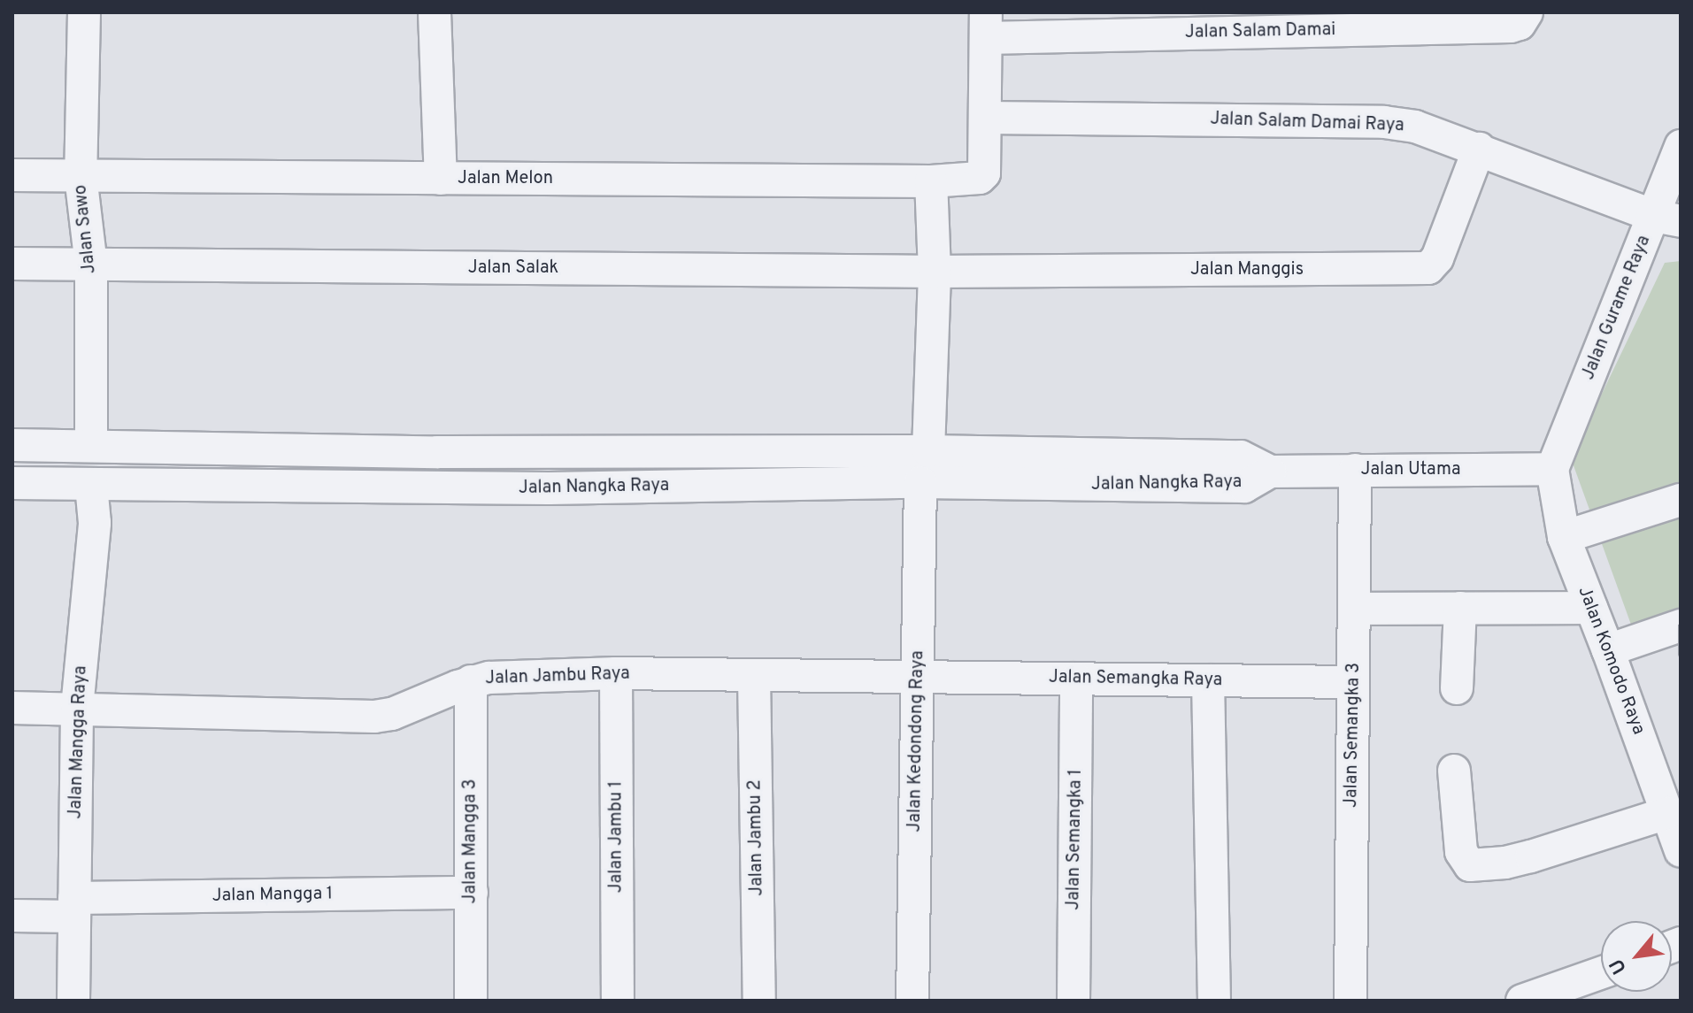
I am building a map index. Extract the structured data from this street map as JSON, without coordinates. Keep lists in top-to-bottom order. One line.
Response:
{"streets":{"street":["Jalan Salam Damai","Jalan Salam Damai Raya","Jalan Melon","Jalan Sawo","Jalan Salak","Jalan Manggis","Jalan Gurame Raya","Jalan Utama","Jalan Nangka Raya","Jalan Komodo Raya","Jalan Jambu Raya","Jalan Semangka Raya","Jalan Semangka 3","Jalan Kedondong Raya","Jalan Mangga Raya","Jalan Jambu 1","Jalan Jambu 2","Jalan Semangka 1","Jalan Mangga 3","Jalan Mangga 1"]},"crossings":[["Jalan Salam Damai Raya","Jalan Manggis"],["Jalan Salam Damai Raya","Jalan Gurame Raya"],["Jalan Melon","Jalan Sawo"],["Jalan Sawo","Jalan Salak"],["Jalan Sawo","Jalan Nangka Raya"],["Jalan Salak","Jalan Manggis"],["Jalan Gurame Raya","Jalan Utama"],["Jalan Gurame Raya","Jalan Komodo Raya"],["Jalan Utama","Jalan Nangka Raya"],["Jalan Utama","Jalan Komodo Raya"],["Jalan Utama","Jalan Semangka 3"],["Jalan Nangka Raya","Jalan Kedondong Raya"],["Jalan Nangka Raya","Jalan Mangga Raya"],["Jalan Jambu Raya","Jalan Semangka Raya"],["Jalan Jambu Raya","Jalan Kedondong Raya"],["Jalan Jambu Raya","Jalan Mangga Raya"],["Jalan Jambu Raya","Jalan Jambu 1"],["Jalan Jambu Raya","Jalan Jambu 2"],["Jalan Jambu Raya","Jalan Mangga 3"],["Jalan Semangka Raya","Jalan Semangka 3"],["Jalan Semangka Raya","Jalan Kedondong Raya"],["Jalan Semangka Raya","Jalan Semangka 1"],["Jalan Mangga Raya","Jalan Mangga 1"],["Jalan Mangga 3","Jalan Mangga 1"]],"north":"bottom left"}
